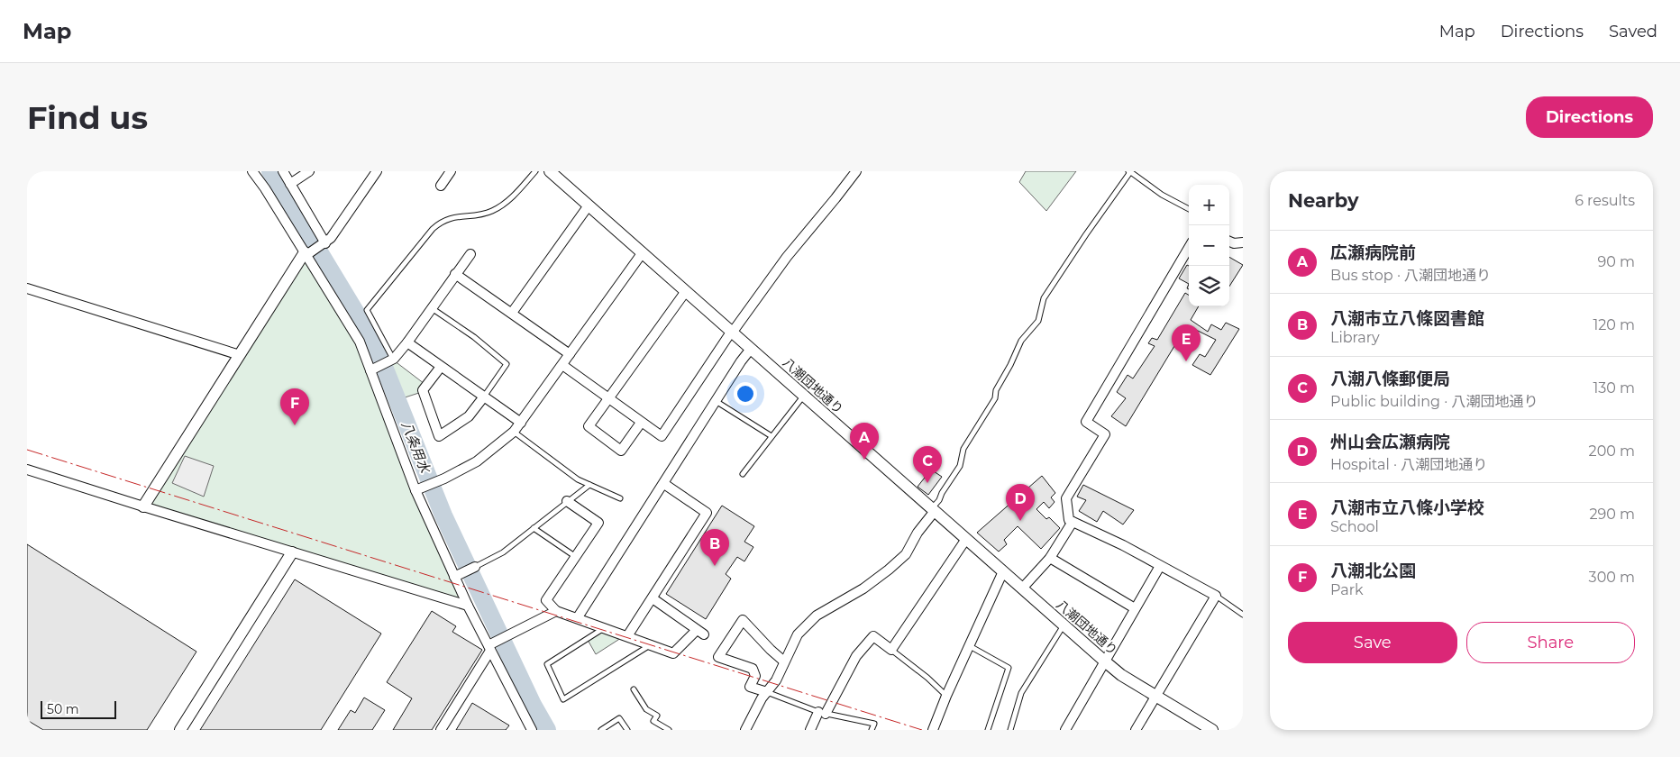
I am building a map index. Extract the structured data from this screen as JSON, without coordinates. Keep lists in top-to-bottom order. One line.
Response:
{"streets":{"street":["八潮団地通り"]},"water":["八条用水"],"scale_bar":"50 m","page":{"header":"Map","nav":["Map","Directions","Saved"],"buttons":["Directions",["Save","Share"]],"title":"Find us","heading":["Nearby","6 results"],"map_buttons":["+","−"],"list":[{"mark":"A","name":"広瀬病院前","note":"Bus stop · 八潮団地通り","value":"90 m"},{"mark":"B","name":"八潮市立八條図書館","note":"Library","value":"120 m"},{"mark":"C","name":"八潮八條郵便局","note":"Public building · 八潮団地通り","value":"130 m"},{"mark":"D","name":"州山会広瀬病院","note":"Hospital · 八潮団地通り","value":"200 m"},{"mark":"E","name":"八潮市立八條小学校","note":"School","value":"290 m"},{"mark":"F","name":"八潮北公園","note":"Park","value":"300 m"}],"pins":["E","F","A","C","D","B"],"scale":"50 m"}}
